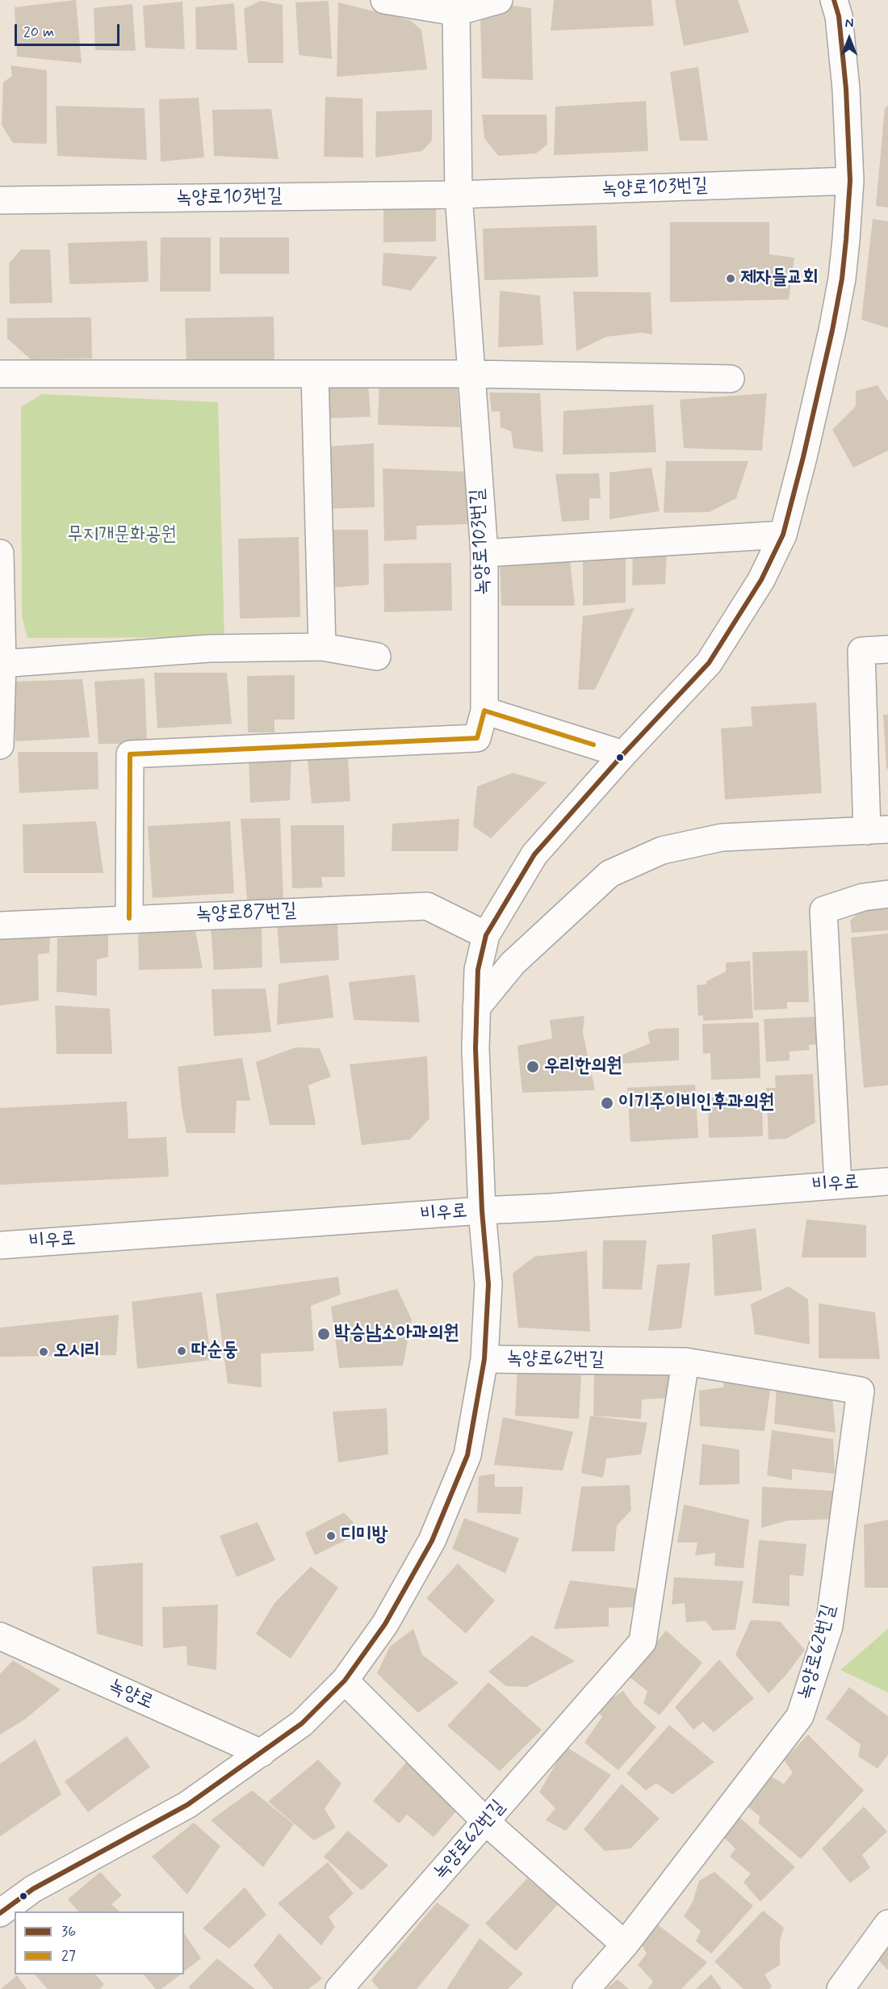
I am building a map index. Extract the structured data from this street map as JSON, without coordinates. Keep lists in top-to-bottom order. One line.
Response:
{"streets":{"street":["녹양로103번길","녹양로87번길","비우로","녹양로62번길","녹양로"]},"parks":["무지개문화공원"],"places":["제자들교회","우리한의원","이기주이비인후과의원","박승남소아과의원","따순둥","오시리","디미방"],"lines":["transit line 36","transit line 27"],"legend":["36","27"],"scale_bar":"20 m","north":"top"}
